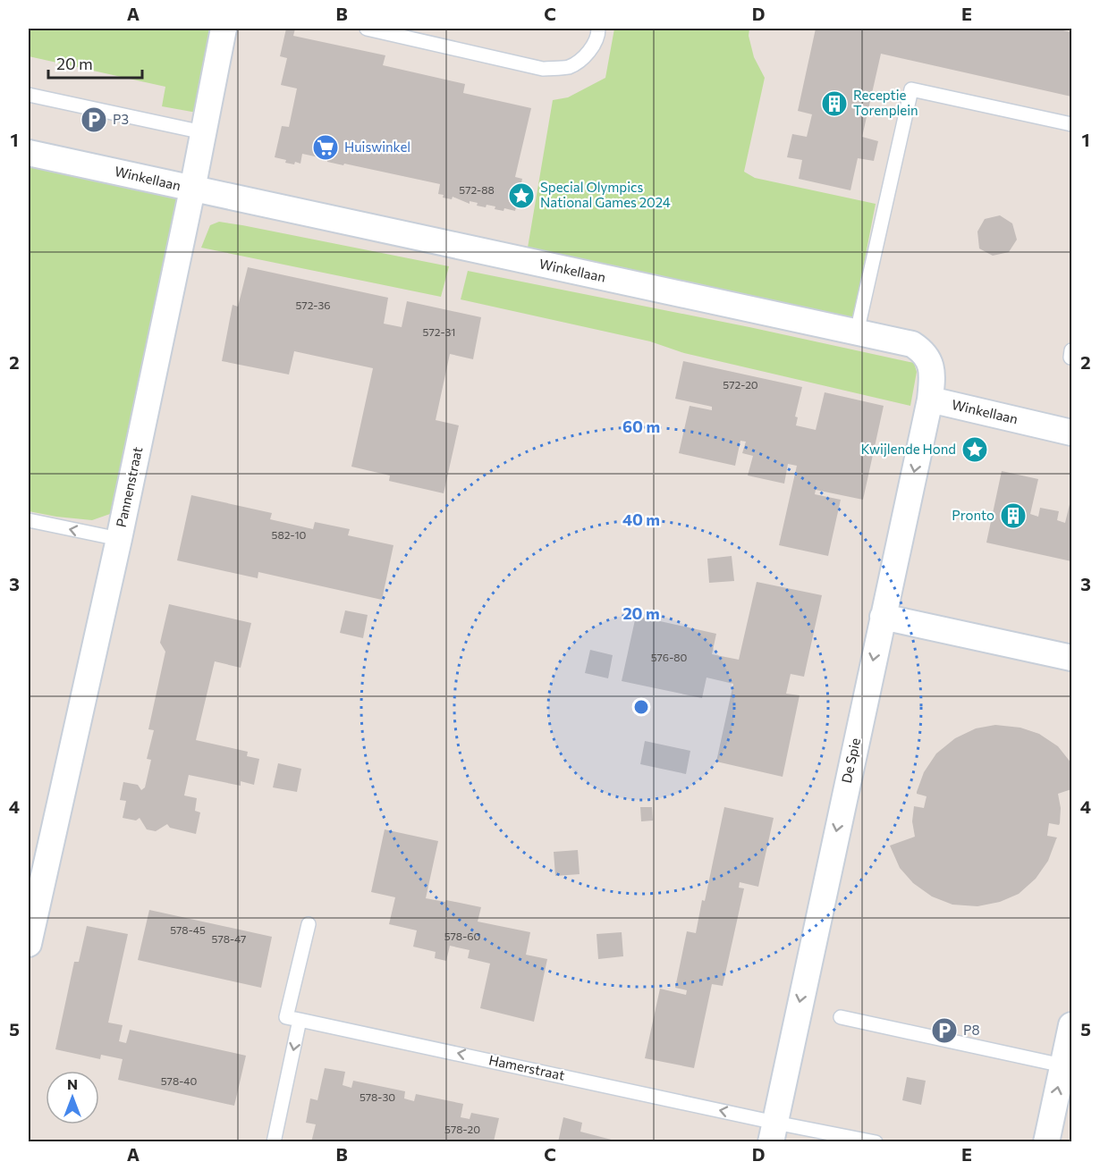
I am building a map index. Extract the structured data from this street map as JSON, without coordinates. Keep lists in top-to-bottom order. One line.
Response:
{"streets":{"street":["Winkellaan","Pannenstraat","De Spie"],"lane":["Hamerstraat"]},"crossings":[["Winkellaan","Pannenstraat"],["Winkellaan","De Spie"],["De Spie","Hamerstraat"]],"one_way":["De Spie","Hamerstraat"],"places":{"building":["Receptie Torenplein","Pronto"],"parking":["P3","P8"],"supermarket":["Huiswinkel"],"place":["Special Olympics National Games 2024","Kwijlende Hond"]},"house_numbers":["572-88","572-36","572-31","572-20","582-10","576-80","578-45","578-60","578-47","578-40","578-30","578-20"],"scale_bar":"20 m","north":"top","grid":{"columns":["A","B","C","D","E"],"rows":["1","2","3","4","5"]},"rings":["60 m","40 m","20 m"]}
